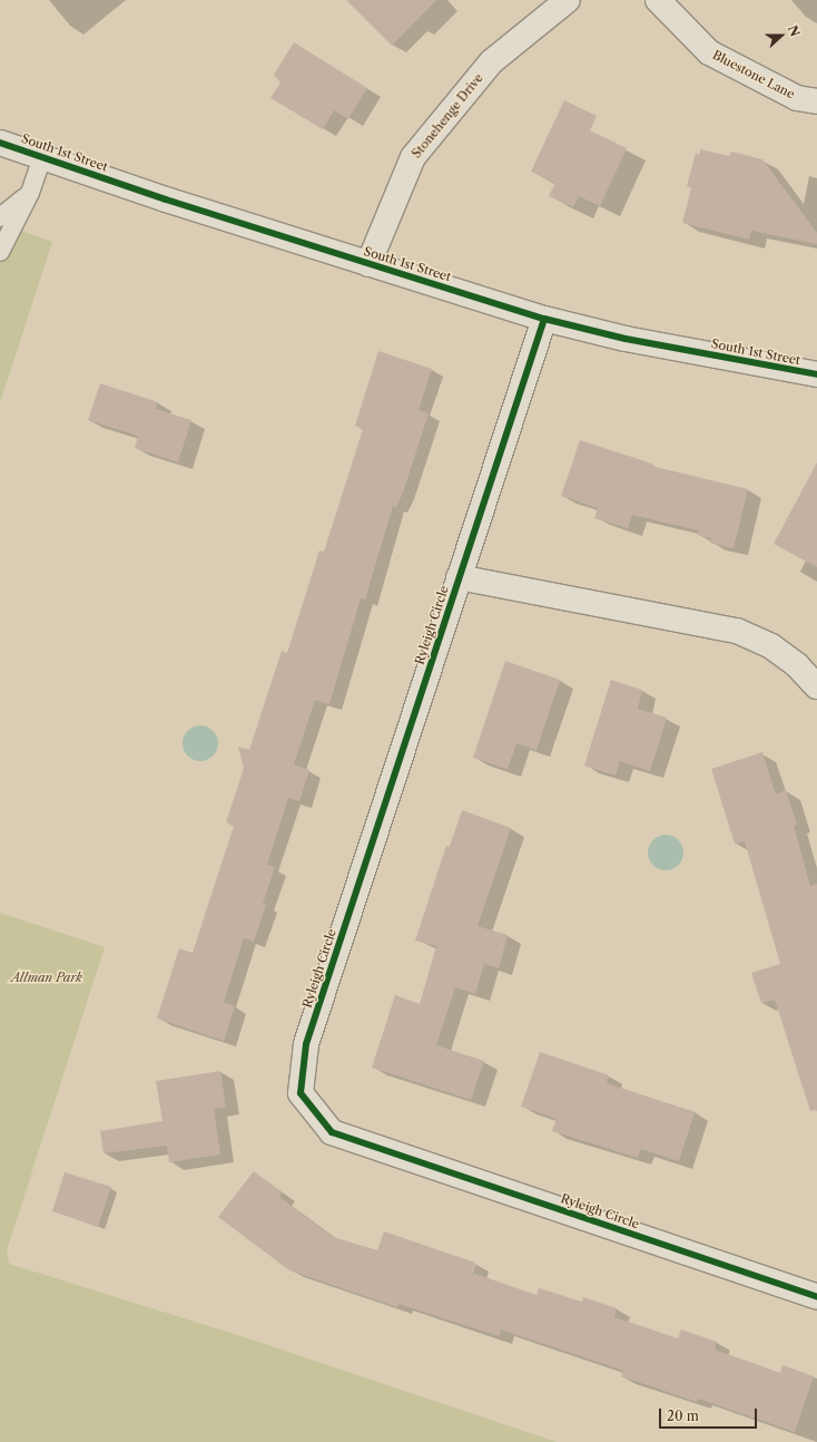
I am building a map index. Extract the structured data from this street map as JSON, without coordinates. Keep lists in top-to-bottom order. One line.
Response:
{"streets":{"street":["Bluestone Lane","Stonehenge Drive","South 1st Street","Ryleigh Circle"]},"crossings":[["Stonehenge Drive","South 1st Street"],["South 1st Street","Ryleigh Circle"]],"parks":["Allman Park"],"scale_bar":"20 m","north":"right"}
